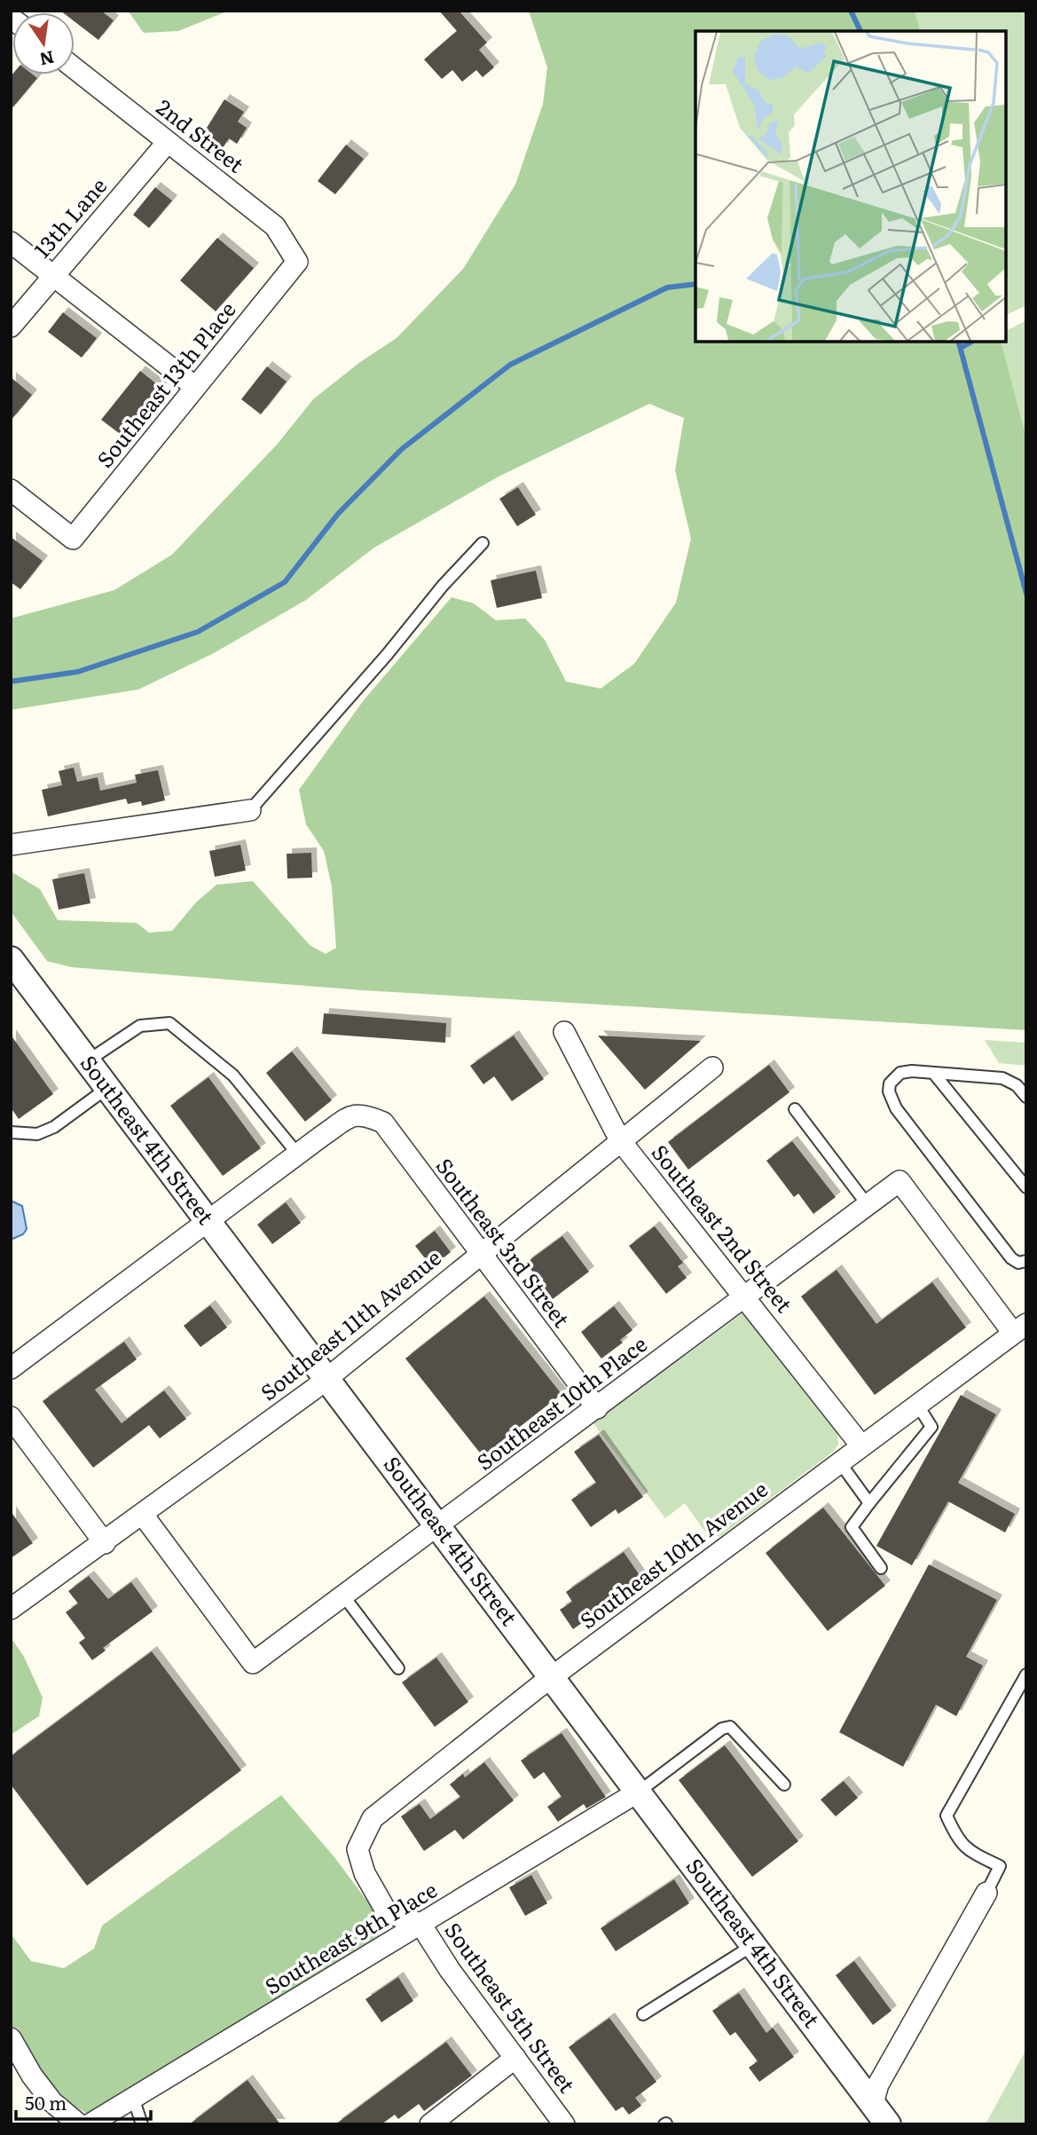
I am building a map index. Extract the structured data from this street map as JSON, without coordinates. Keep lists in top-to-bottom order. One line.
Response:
{"streets":{"street":["2nd Street","13th Lane","Southeast 13th Place","Southeast 4th Street","Southeast 2nd Street","Southeast 3rd Street","Southeast 11th Avenue","Southeast 10th Place","Southeast 10th Avenue","Southeast 9th Place","Southeast 5th Street"]},"crossings":[["2nd Street","13th Lane"],["2nd Street","Southeast 13th Place"],["Southeast 4th Street","Southeast 11th Avenue"],["Southeast 4th Street","Southeast 10th Place"],["Southeast 4th Street","Southeast 10th Avenue"],["Southeast 4th Street","Southeast 9th Place"],["Southeast 2nd Street","Southeast 11th Avenue"],["Southeast 2nd Street","Southeast 10th Place"],["Southeast 2nd Street","Southeast 10th Avenue"],["Southeast 3rd Street","Southeast 11th Avenue"],["Southeast 3rd Street","Southeast 10th Place"],["Southeast 11th Avenue","Southeast 10th Place"],["Southeast 10th Place","Southeast 10th Avenue"],["Southeast 10th Avenue","Southeast 5th Street"],["Southeast 9th Place","Southeast 5th Street"]],"scale_bar":"50 m","north":"bottom"}
